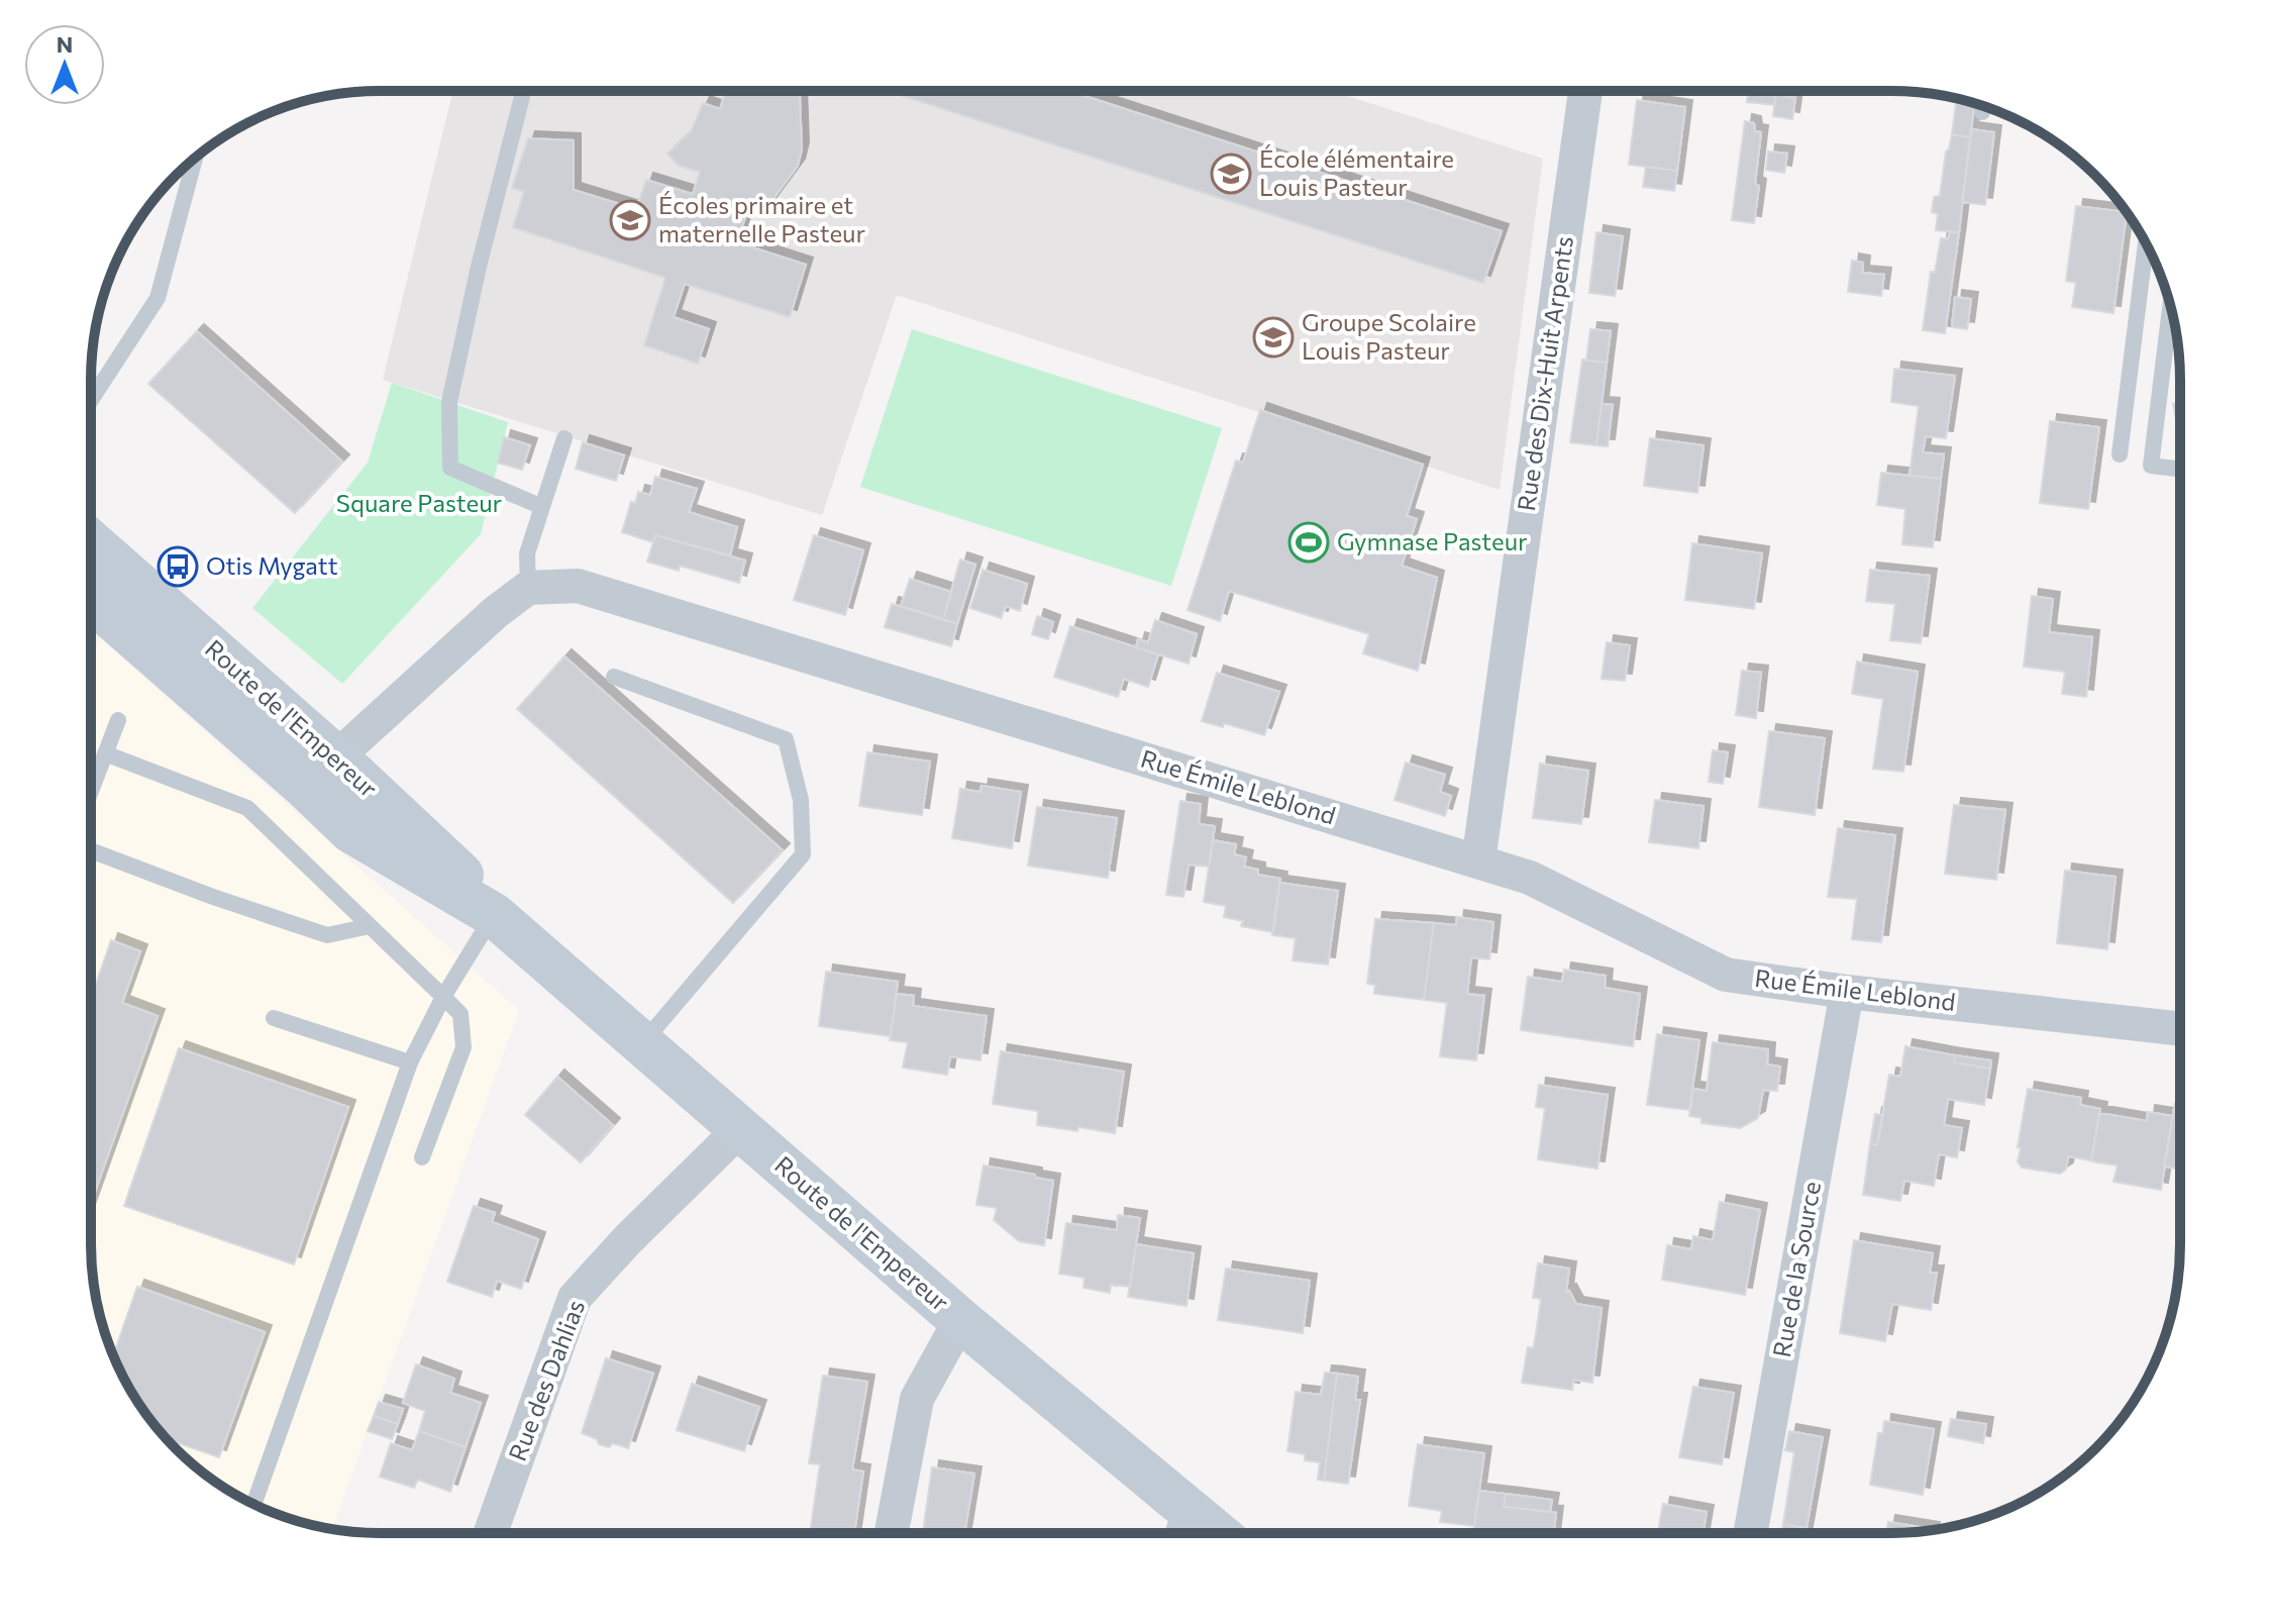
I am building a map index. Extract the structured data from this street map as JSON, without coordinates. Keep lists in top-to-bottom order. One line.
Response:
{"streets":{"main road":["Route de l'Empereur"],"street":["Rue des Dix-Huit Arpents","Rue Émile Leblond","Rue de la Source","Rue des Dahlias"]},"crossings":[["Rue des Dix-Huit Arpents","Rue Émile Leblond"],["Route de l'Empereur","Rue des Dahlias"],["Rue Émile Leblond","Rue de la Source"]],"parks":["Square Pasteur"],"places":{"school or university":["École élémentaire Louis Pasteur","Écoles primaire et maternelle Pasteur","Groupe Scolaire Louis Pasteur"],"sports":["Gymnase Pasteur"],"bus stop":["Otis Mygatt"]},"north":"top"}
